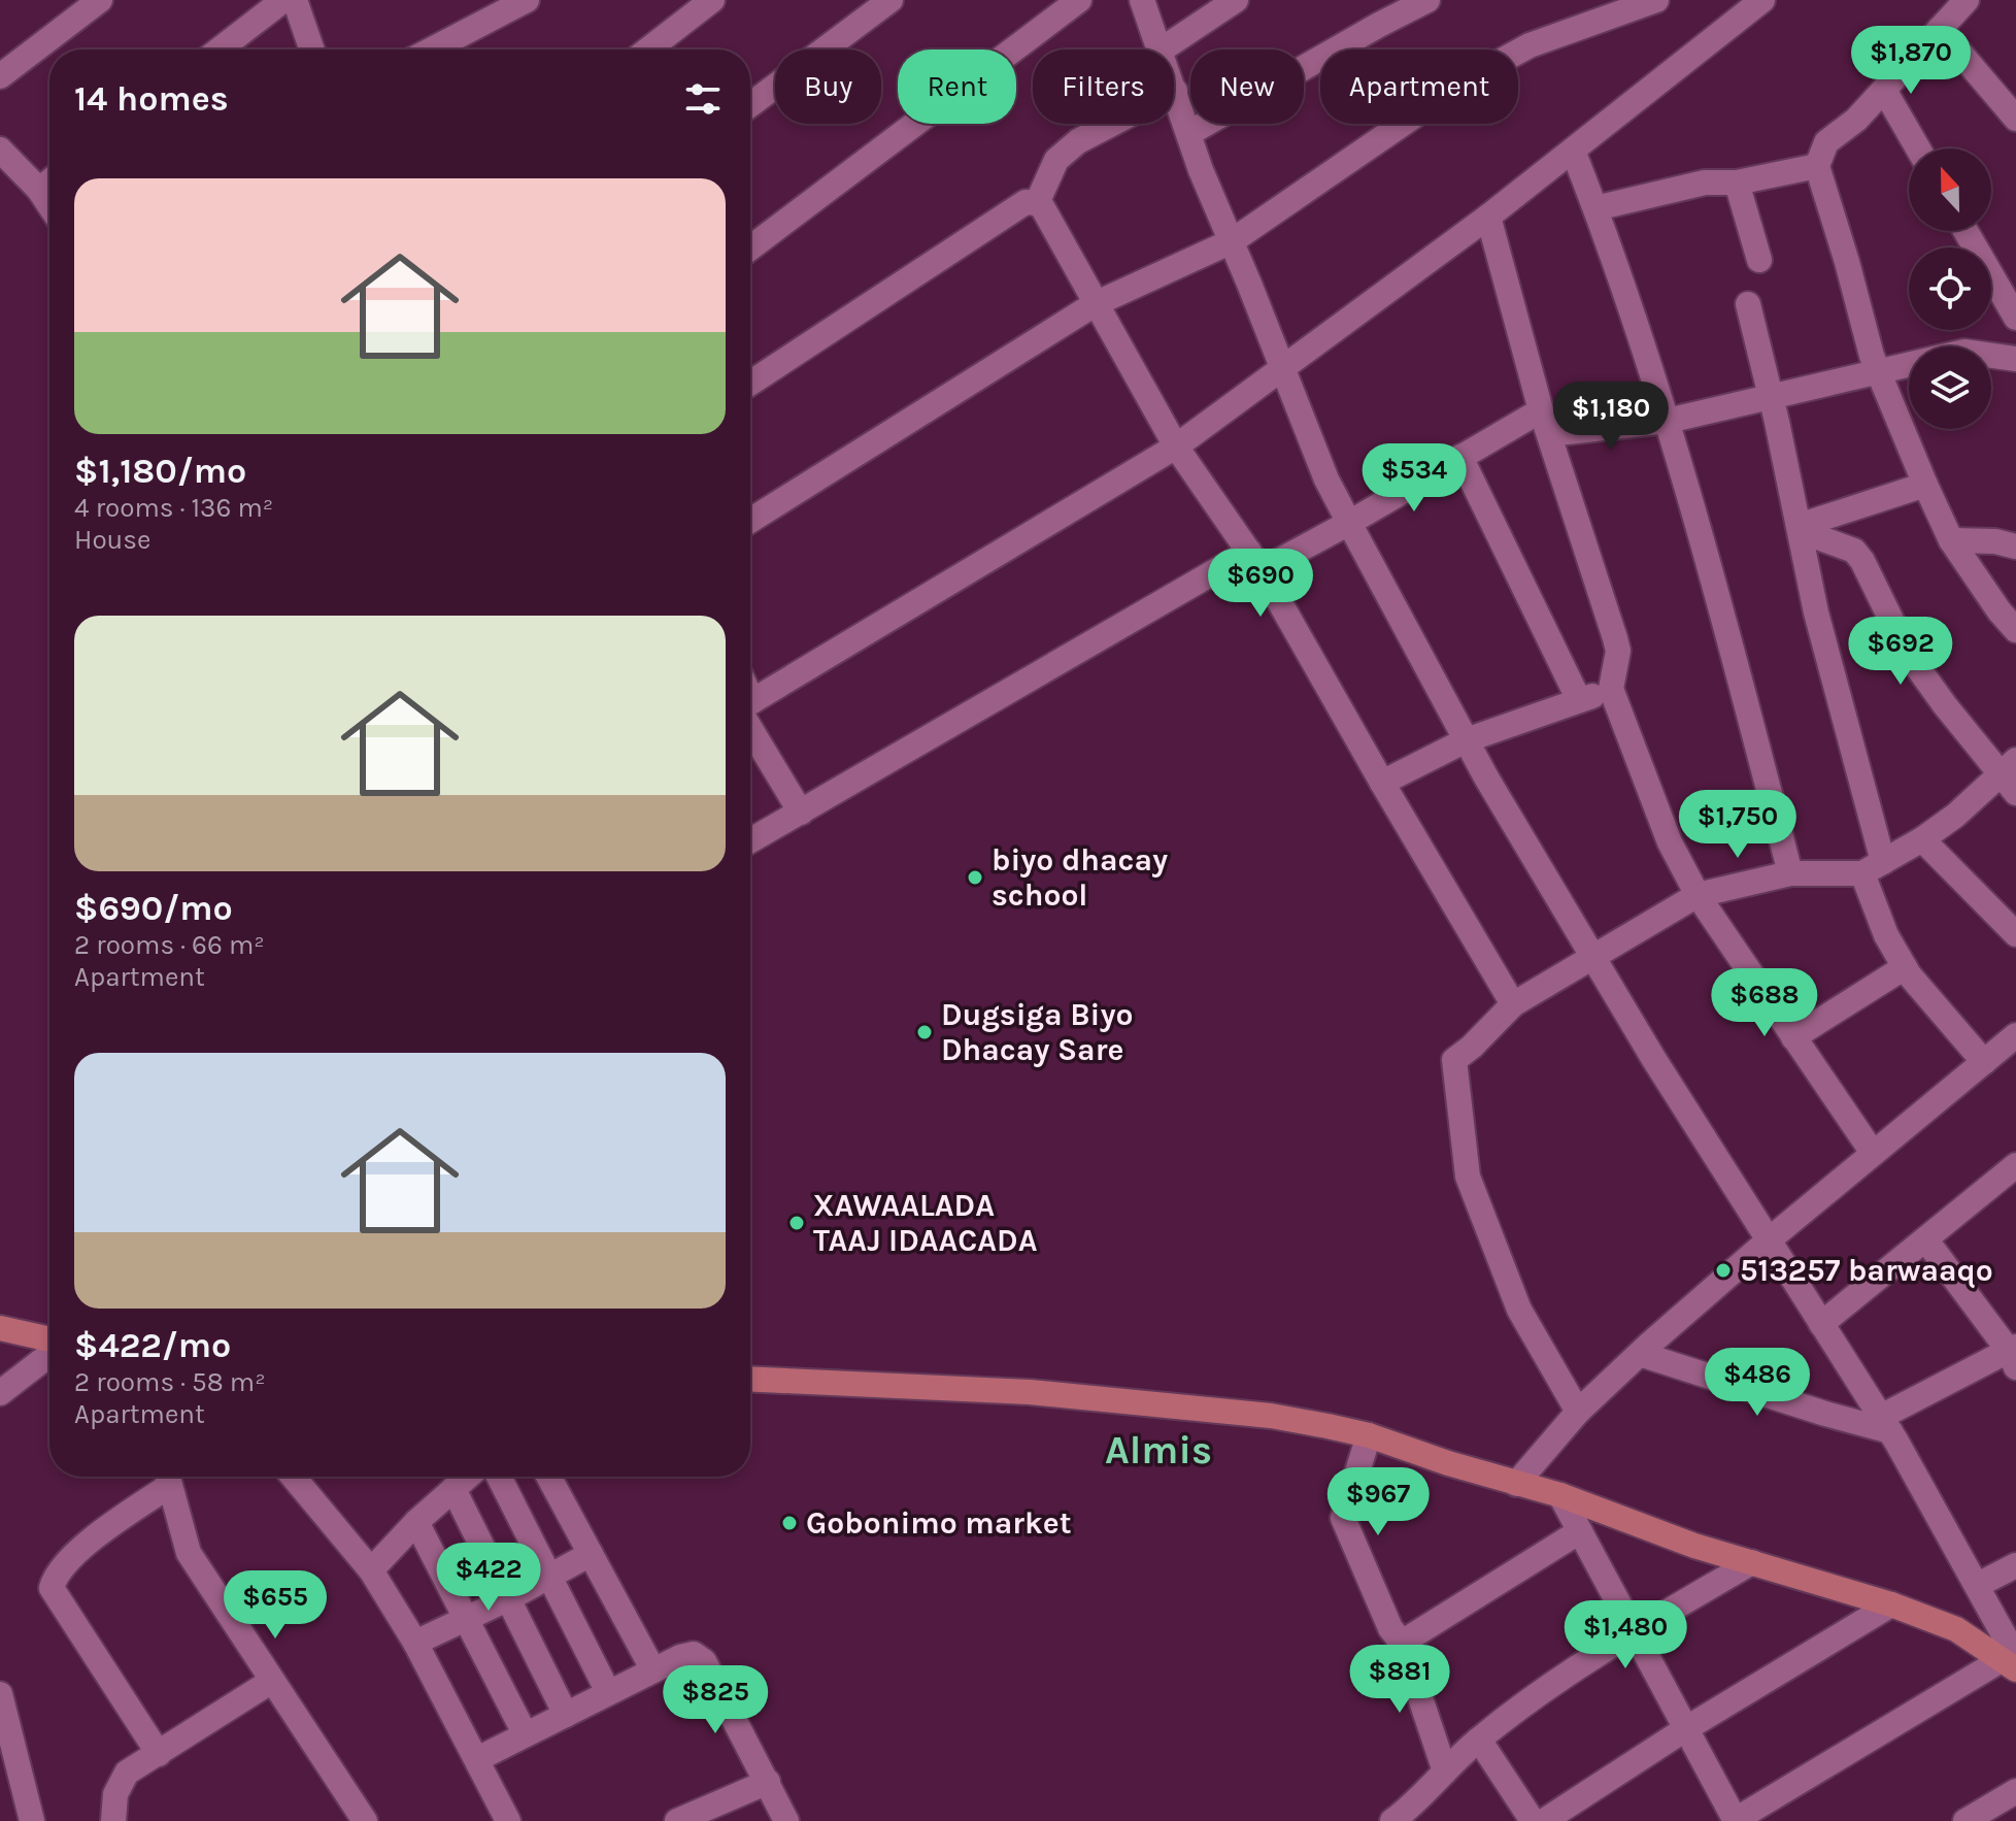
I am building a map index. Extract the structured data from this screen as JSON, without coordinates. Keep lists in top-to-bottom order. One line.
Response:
{"districts":["Almis"],"places":["biyo dhacay school","Dugsiga Biyo Dhacay Sare","XAWAALADA TAAJ IDAACADA","513257 barwaaqo","Gobonimo market"],"north":"top","page":{"price":["$1,870","$1,180","$534","$690","$692","$1,750","$688","$486","$967","$422","$655","$1,480","$881","$825"],"chip":["Buy","Rent","Filters","New","Apartment"],"heading":"14 homes","list":[{"name":"$1,180/mo","note":"4 rooms · 136 m² · House"},{"name":"$690/mo","note":"2 rooms · 66 m² · Apartment"},{"name":"$422/mo","note":"2 rooms · 58 m² · Apartment"}]}}
